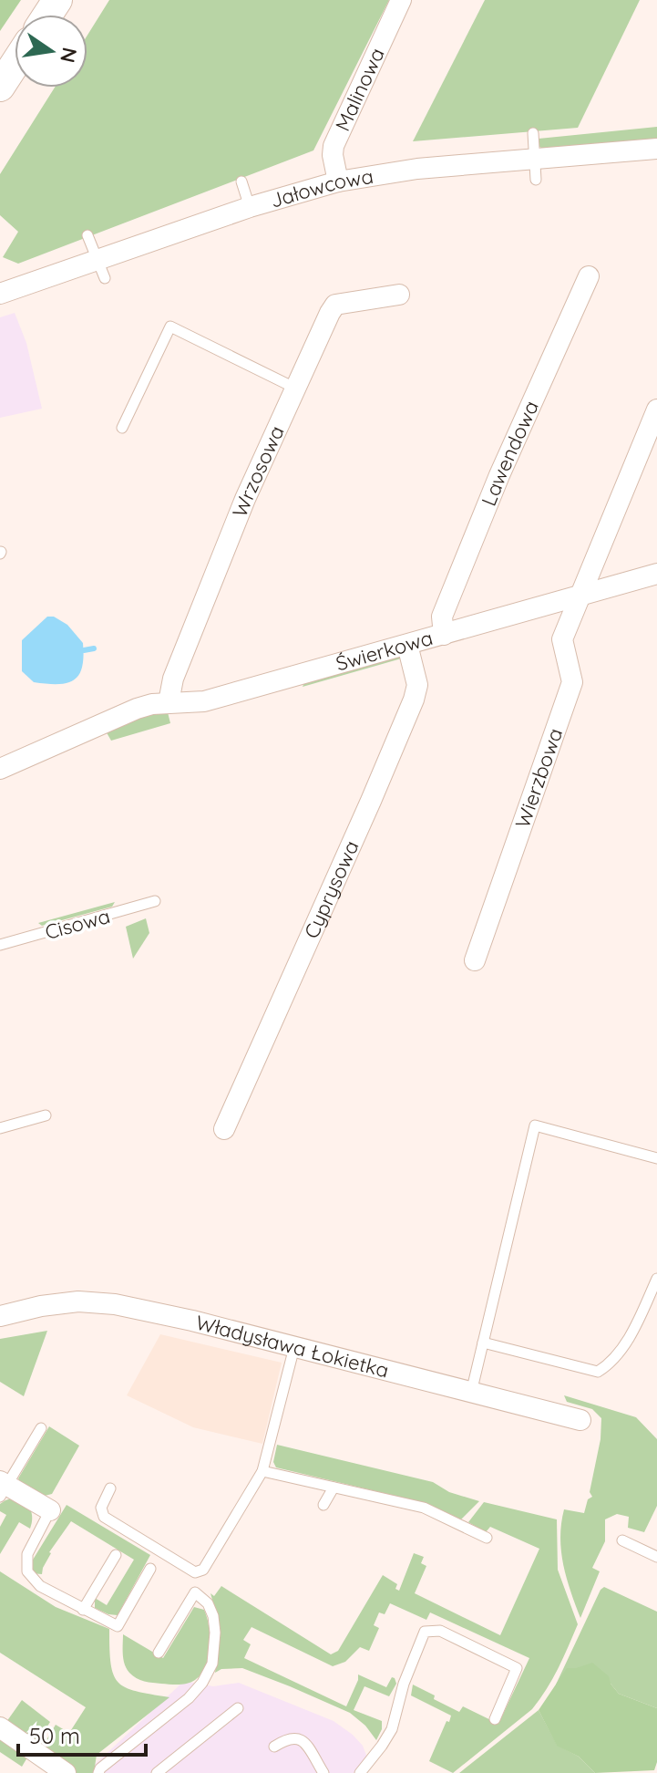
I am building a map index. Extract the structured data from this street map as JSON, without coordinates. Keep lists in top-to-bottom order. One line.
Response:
{"streets":{"street":["Malinowa","Jałowcowa","Lawendowa","Wrzosowa","Świerkowa","Wierzbowa","Cyprysowa","Władysława Łokietka"],"lane":["Cisowa"]},"crossings":[["Malinowa","Jałowcowa"],["Lawendowa","Świerkowa"],["Wrzosowa","Świerkowa"],["Świerkowa","Wierzbowa"],["Świerkowa","Cyprysowa"]],"scale_bar":"50 m","north":"right"}
